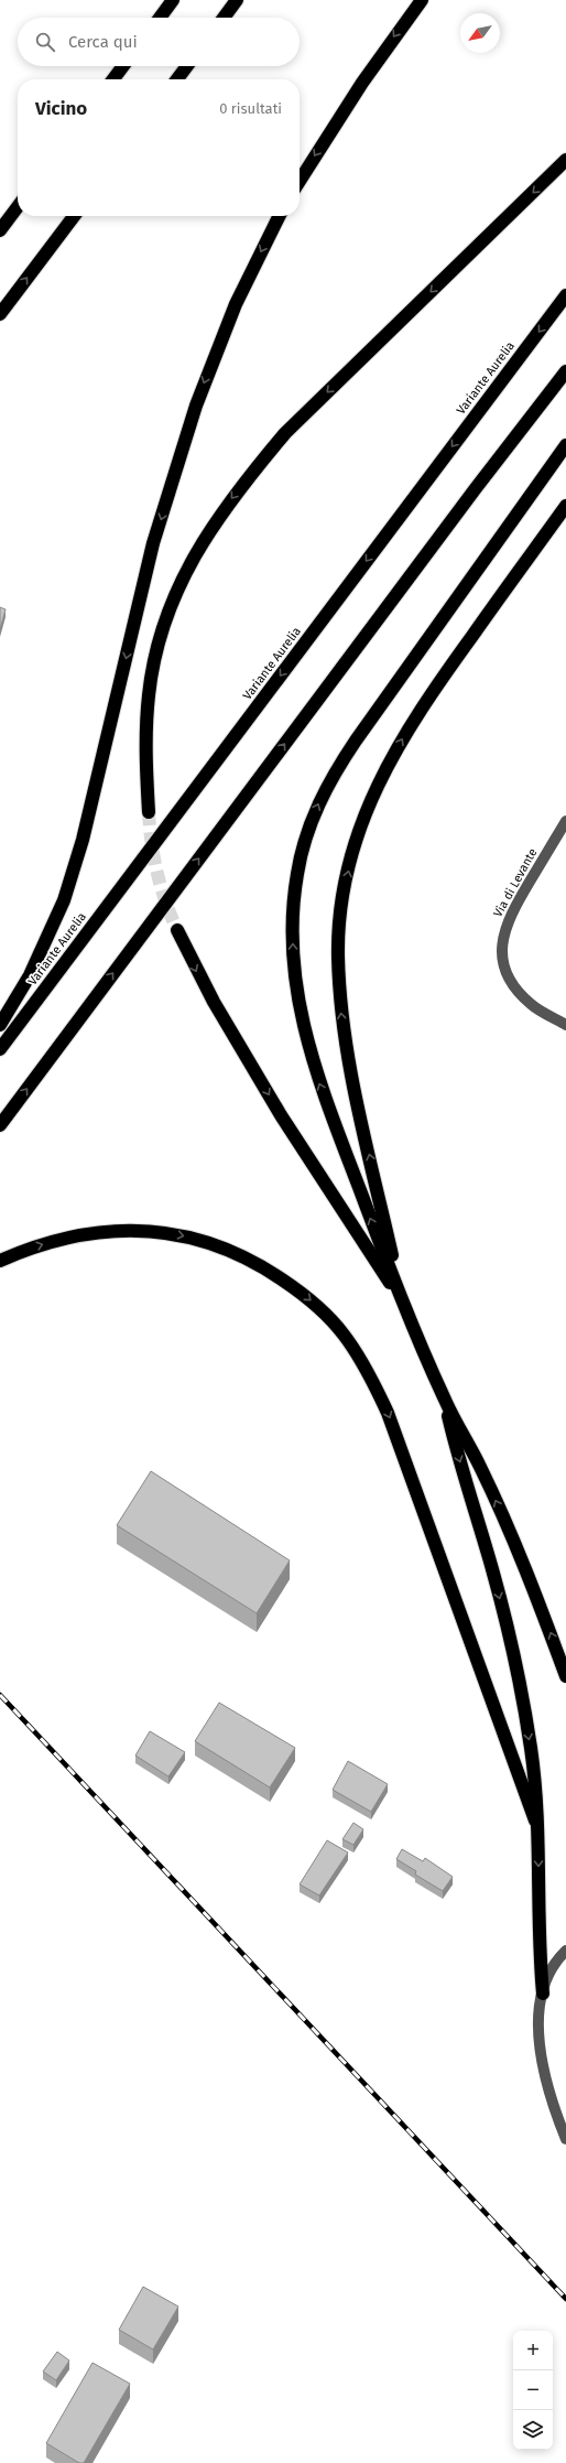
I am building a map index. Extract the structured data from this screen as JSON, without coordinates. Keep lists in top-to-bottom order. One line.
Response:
{"streets":{"highway":["Variante Aurelia"],"street":["Via di Levante"]},"north":"bottom left","page":{"search":"Cerca qui","heading":["Vicino","0 risultati"],"map_buttons":["+","−"]}}
